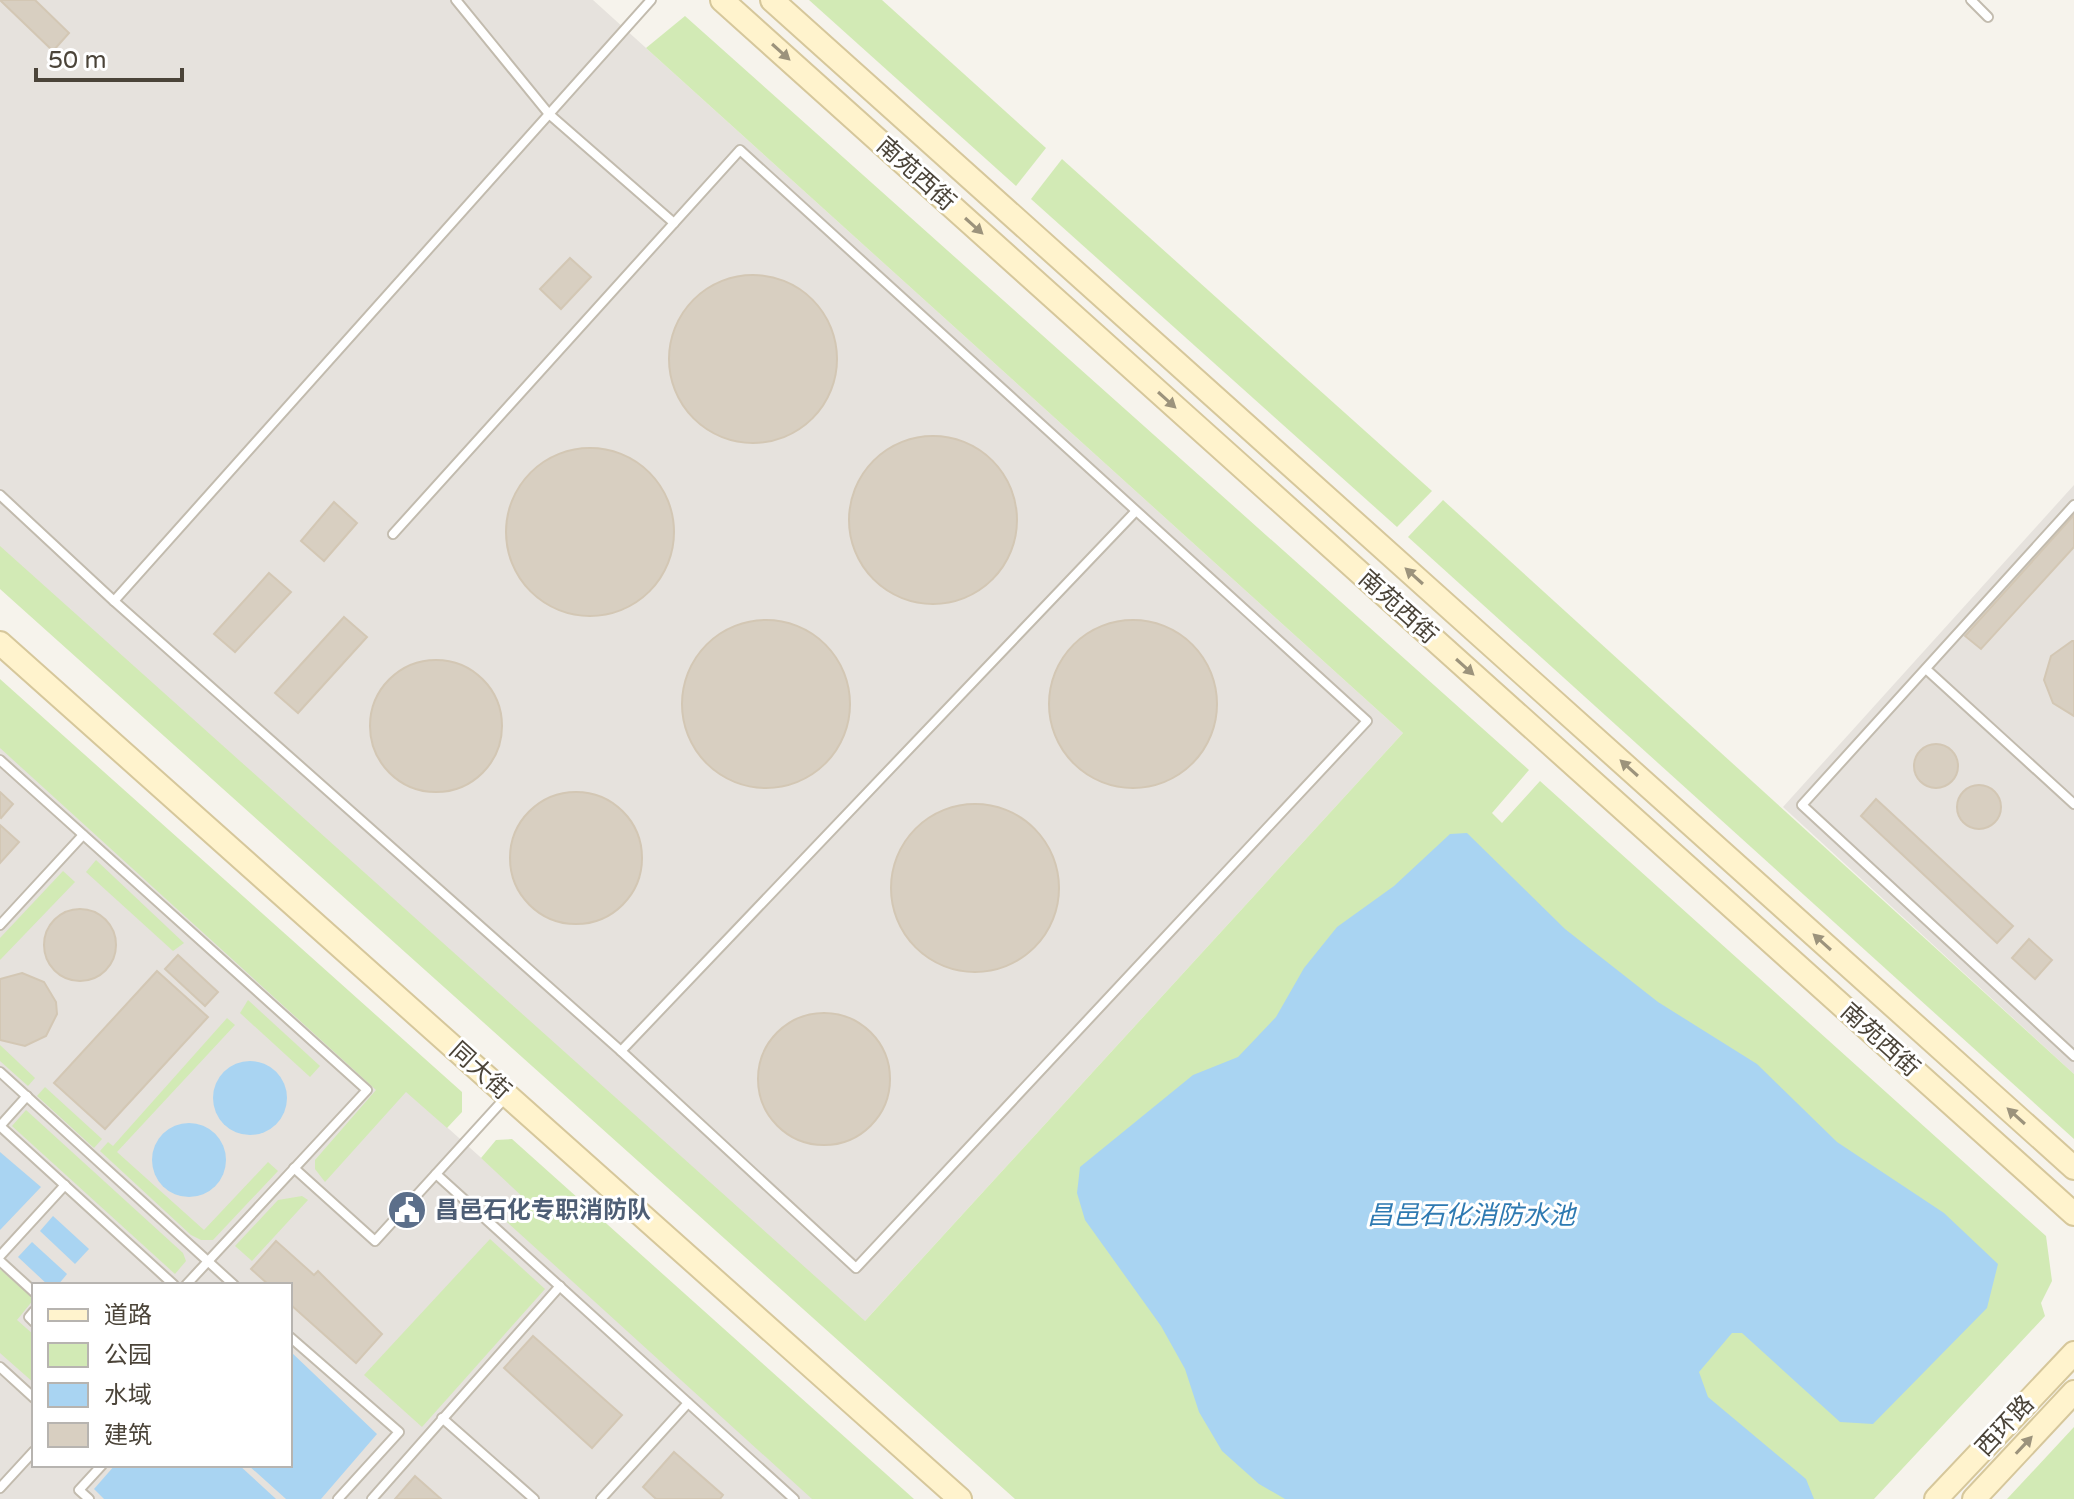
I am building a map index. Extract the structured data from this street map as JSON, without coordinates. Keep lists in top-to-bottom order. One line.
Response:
{"streets":{"main road":["南苑西街","同大街","西环路"]},"water":["昌邑石化消防水池"],"places":{"public building":["昌邑石化专职消防队"]},"legend":["道路","公园","水域","建筑"],"scale_bar":"50 m"}
